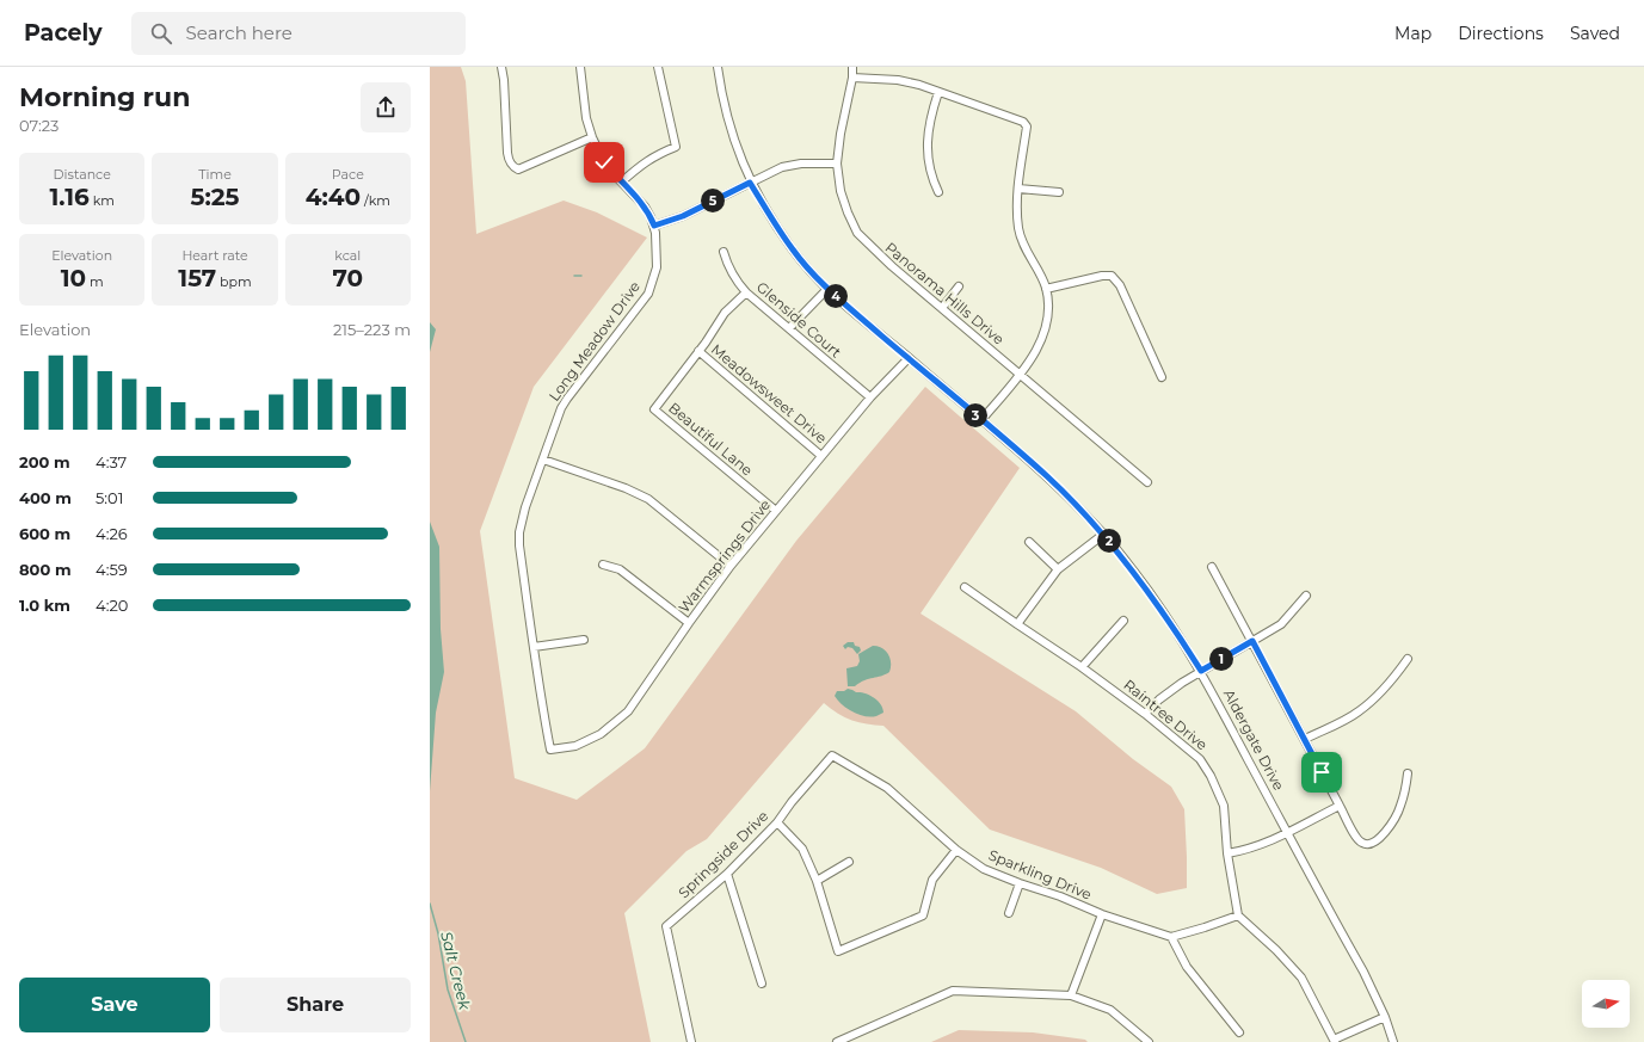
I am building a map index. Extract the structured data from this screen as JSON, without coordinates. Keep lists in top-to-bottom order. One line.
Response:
{"streets":{"street":["Panorama Hills Drive","Glenside Court","Long Meadow Drive","Meadowsweet Drive","Beautiful Lane","Warmsprings Drive","Raintree Drive","Aldergate Drive","Springside Drive","Sparkling Drive"]},"crossings":[["Glenside Court","Beautiful Lane"],["Glenside Court","Warmsprings Drive"],["Long Meadow Drive","Warmsprings Drive"],["Meadowsweet Drive","Beautiful Lane"],["Meadowsweet Drive","Warmsprings Drive"],["Beautiful Lane","Warmsprings Drive"],["Warmsprings Drive","Aldergate Drive"],["Springside Drive","Sparkling Drive"]],"water":["Salt Creek"],"north":"right","page":{"header":"Pacely","search":"Search here","nav":["Map","Directions","Saved"],"heading":["Morning run","07:23"],"stats":[["Distance","1.16 km"],["Time","5:25"],["Pace","4:40 /km"],["Elevation","10 m"],["Heart rate","157 bpm"],["kcal","70"]],"pins":["5","4","3","2","1"],"chart":["Elevation","215–223 m"],"list":[{"name":"200 m","note":"4:37"},{"name":"400 m","note":"5:01"},{"name":"600 m","note":"4:26"},{"name":"800 m","note":"4:59"},{"name":"1.0 km","note":"4:20"}],"buttons":["Save","Share"]}}
